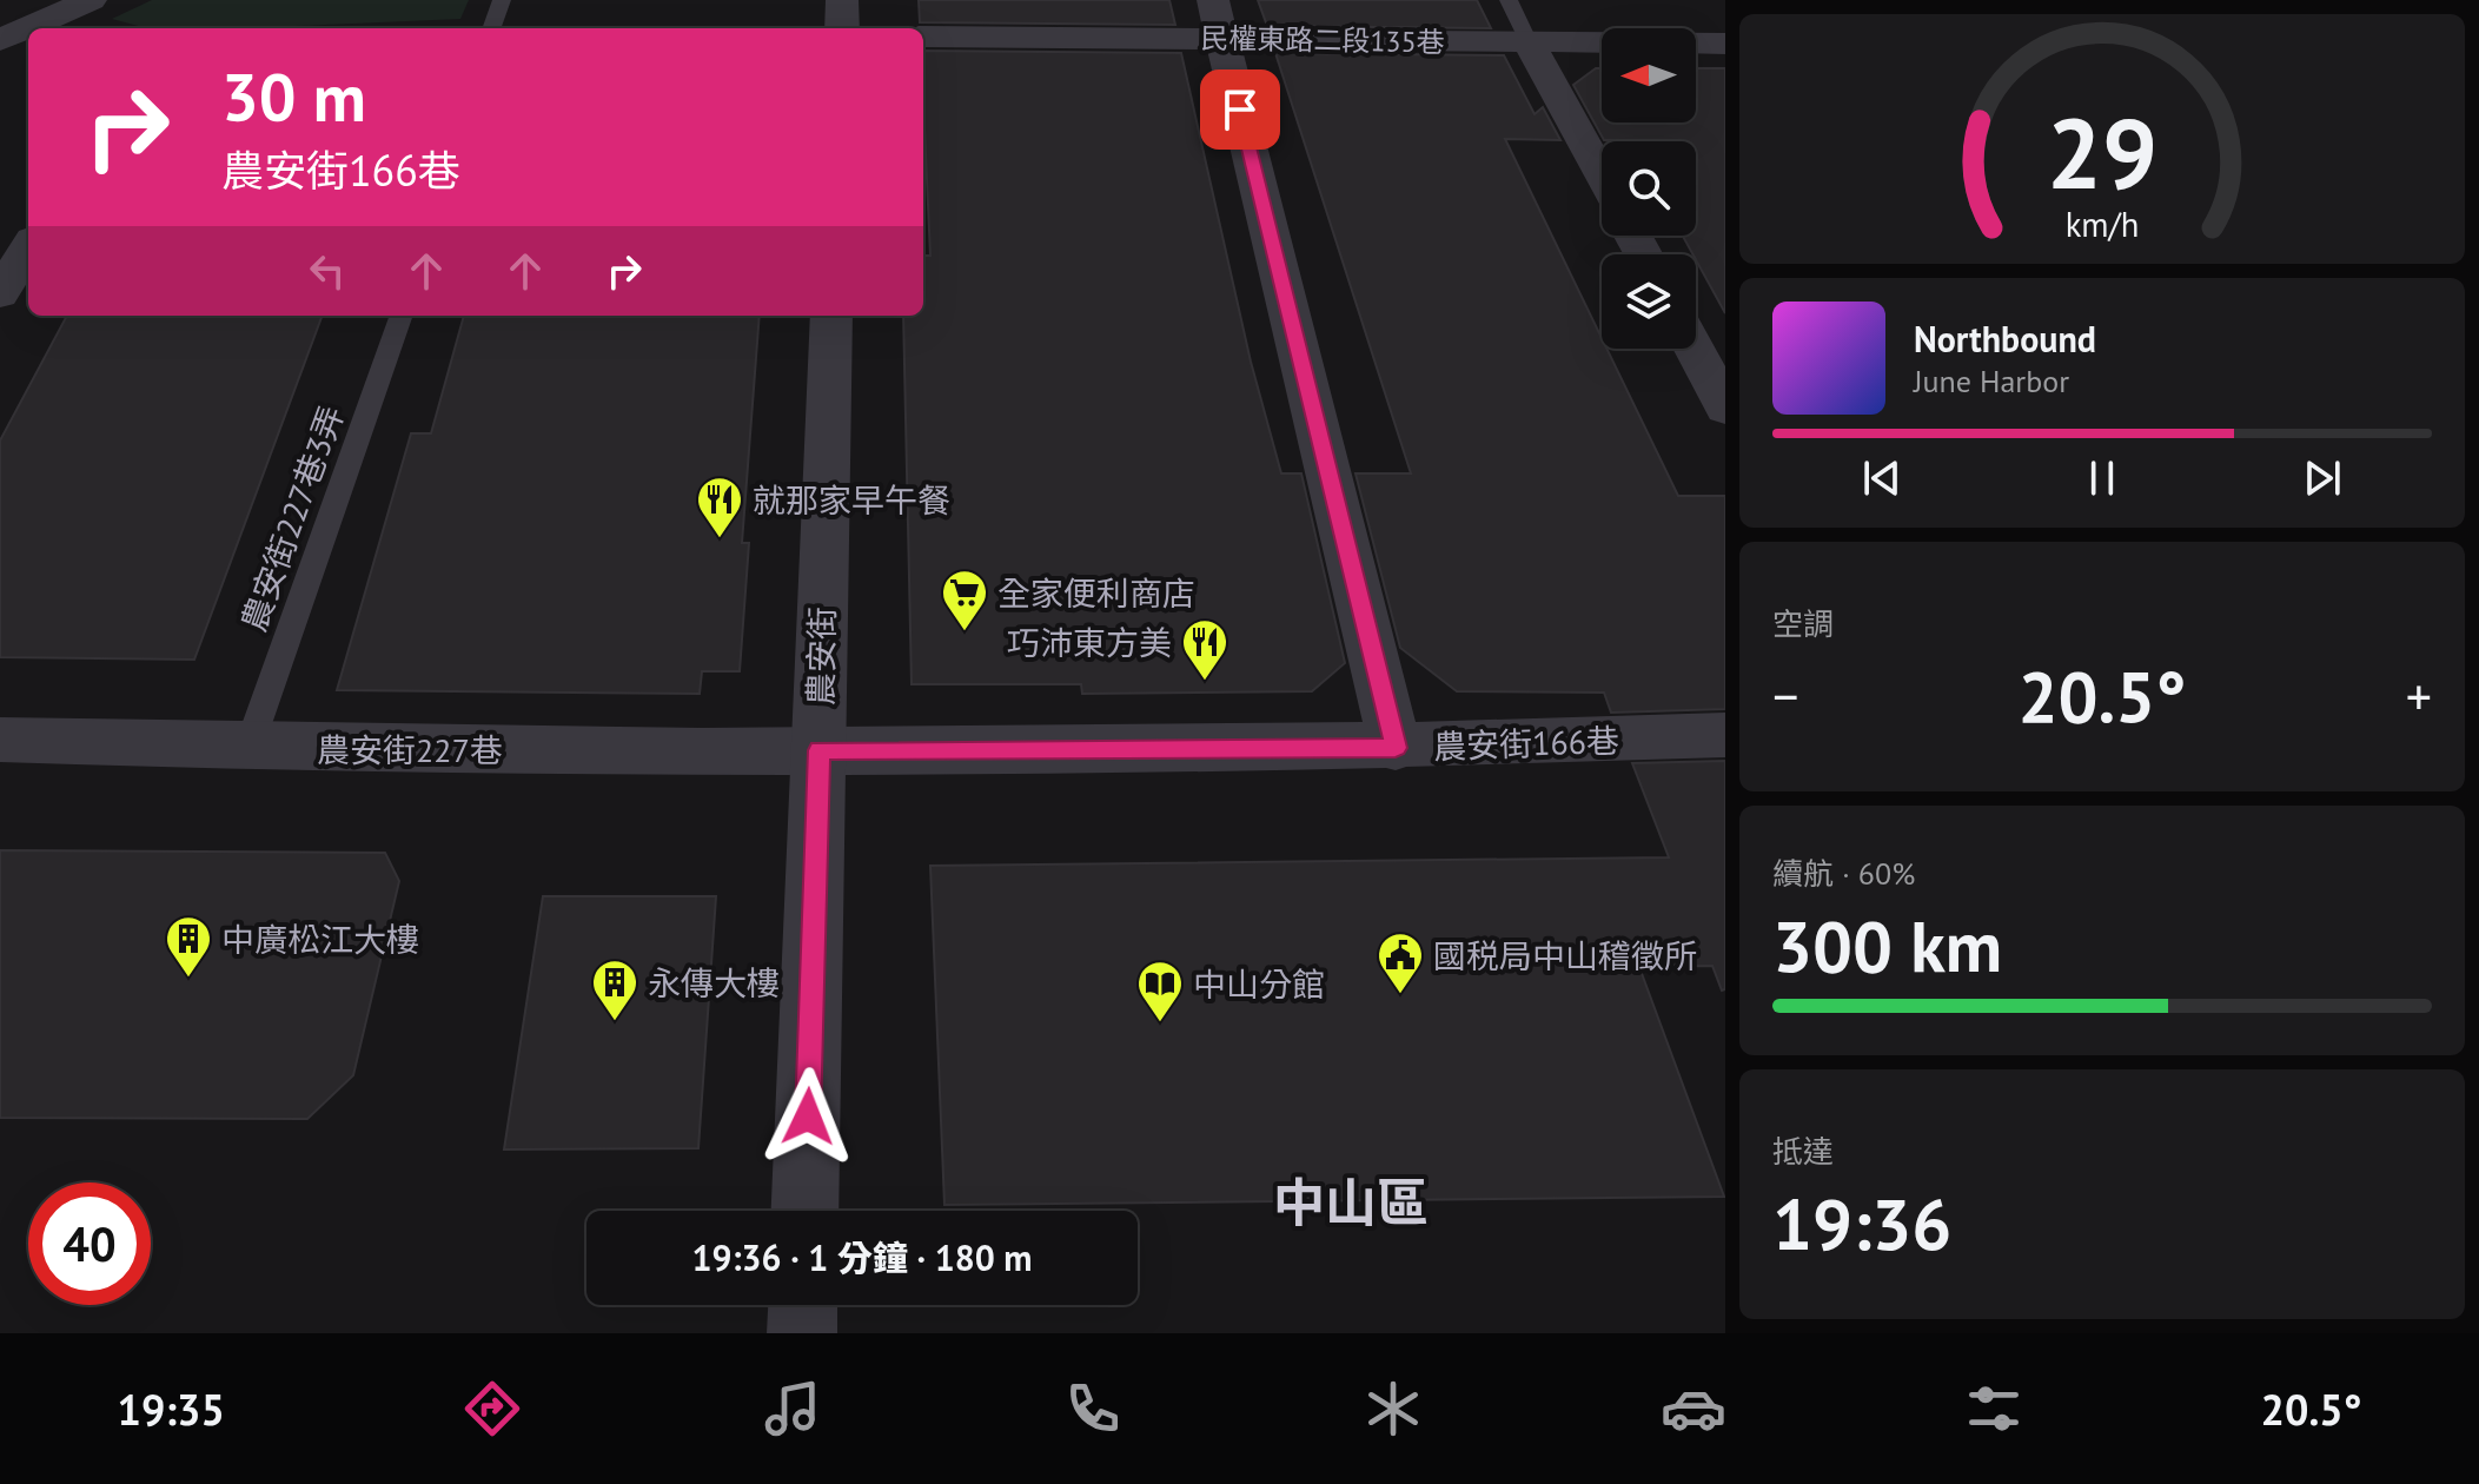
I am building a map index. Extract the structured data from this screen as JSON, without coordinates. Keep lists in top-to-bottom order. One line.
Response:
{"streets":{"street":["民權東路二段135巷","農安街","農安街166巷","農安街227巷"],"lane":["農安街227巷3弄"]},"crossings":[["農安街227巷3弄","農安街227巷"],["農安街","農安街166巷"],["農安街","農安街227巷"],["農安街166巷","農安街227巷"]],"districts":["中山區"],"places":{"restaurant":["就那家早午餐","巧沛東方美"],"supermarket":["全家便利商店"],"building":["中廣松江大樓","永傳大樓"],"public building":["國税局中山稽徵所"],"library":["中山分館"]},"north":"left","page":{"turn":["30 m","農安街166巷"],"song":["Northbound","June Harbor"],"tile":["空調",["續航 · 60%","300 km"],["抵達","19:36"]],"heat":["−","20.5°","+"],"limit":"40","trip":"19:36 · 1 分鐘 · 180 m","tabs":["19:35","20.5°"],"gauge":["29","km/h"]}}
